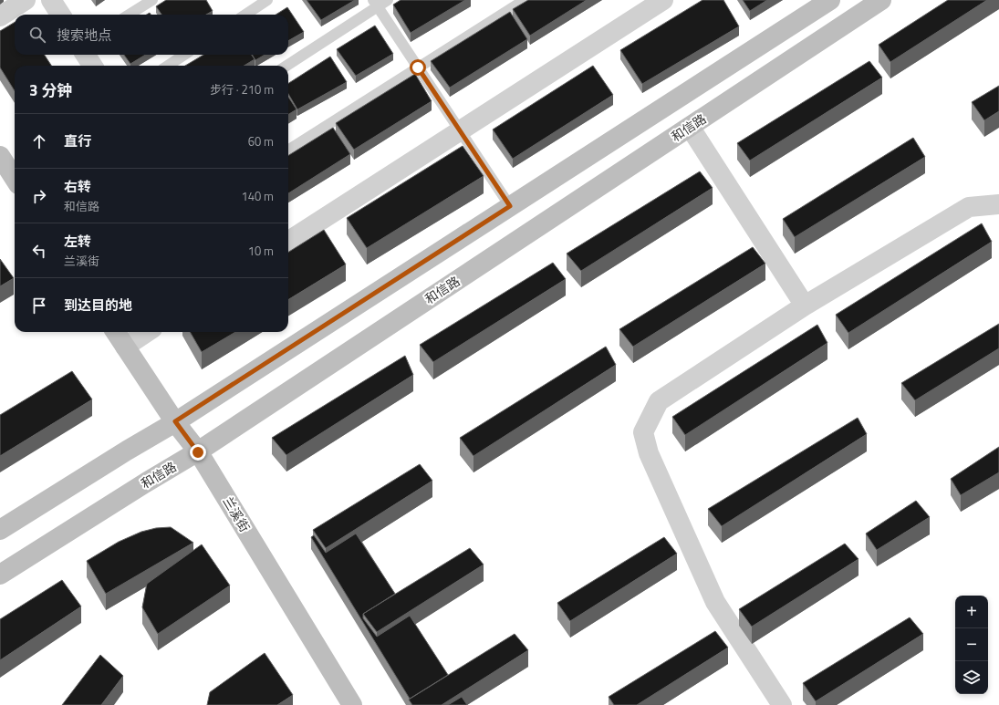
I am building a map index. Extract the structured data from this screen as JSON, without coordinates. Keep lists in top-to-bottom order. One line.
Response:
{"streets":{"street":["和信路","兰溪街"]},"crossings":[["和信路","兰溪街"]],"page":{"search":"搜索地点","heading":["3 分钟","步行 · 210 m"],"list":[["直行","60 m"],["右转","和信路","140 m"],["左转","兰溪街","10 m"],"到达目的地"],"map_buttons":["+","−"]}}
